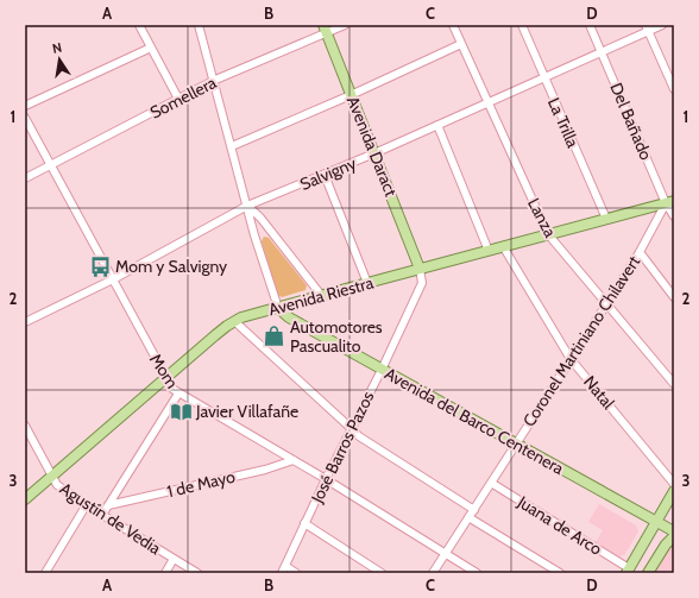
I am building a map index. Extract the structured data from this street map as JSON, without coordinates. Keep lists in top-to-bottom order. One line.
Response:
{"streets":{"main road":["Avenida Daract","Avenida Riestra","Avenida del Barco Centenera"],"street":["Somellera","Del Bañado","La Trilla","Salvigny","Lanza","Coronel Martiniano Chilavert","Mom","Natal","José Barros Pazos","1 de Mayo","Agustín de Vedia","Juana de Arco"]},"crossings":[["Somellera","Avenida Daract"],["Somellera","Mom"],["Del Bañado","Salvigny"],["Del Bañado","Avenida Riestra"],["Del Bañado","Coronel Martiniano Chilavert"],["La Trilla","Salvigny"],["La Trilla","Avenida Riestra"],["Avenida Daract","Salvigny"],["Avenida Daract","Avenida Riestra"],["Avenida Daract","José Barros Pazos"],["Salvigny","Lanza"],["Salvigny","Mom"],["Lanza","Avenida Riestra"],["Lanza","Coronel Martiniano Chilavert"],["Avenida Riestra","Coronel Martiniano Chilavert"],["Avenida Riestra","Mom"],["Avenida Riestra","Natal"],["Avenida Riestra","Avenida del Barco Centenera"],["Avenida Riestra","José Barros Pazos"],["Avenida Riestra","Agustín de Vedia"],["Coronel Martiniano Chilavert","Mom"],["Coronel Martiniano Chilavert","Natal"],["Coronel Martiniano Chilavert","Avenida del Barco Centenera"],["Coronel Martiniano Chilavert","Juana de Arco"],["Mom","José Barros Pazos"],["Mom","1 de Mayo"],["Avenida del Barco Centenera","José Barros Pazos"]],"places":{"bus stop":["Mom y Salvigny"],"shop":["Automotores Pascualito"],"library":["Javier Villafañe"]},"north":"top","grid":{"columns":["A","B","C","D"],"rows":["1","2","3"]}}
